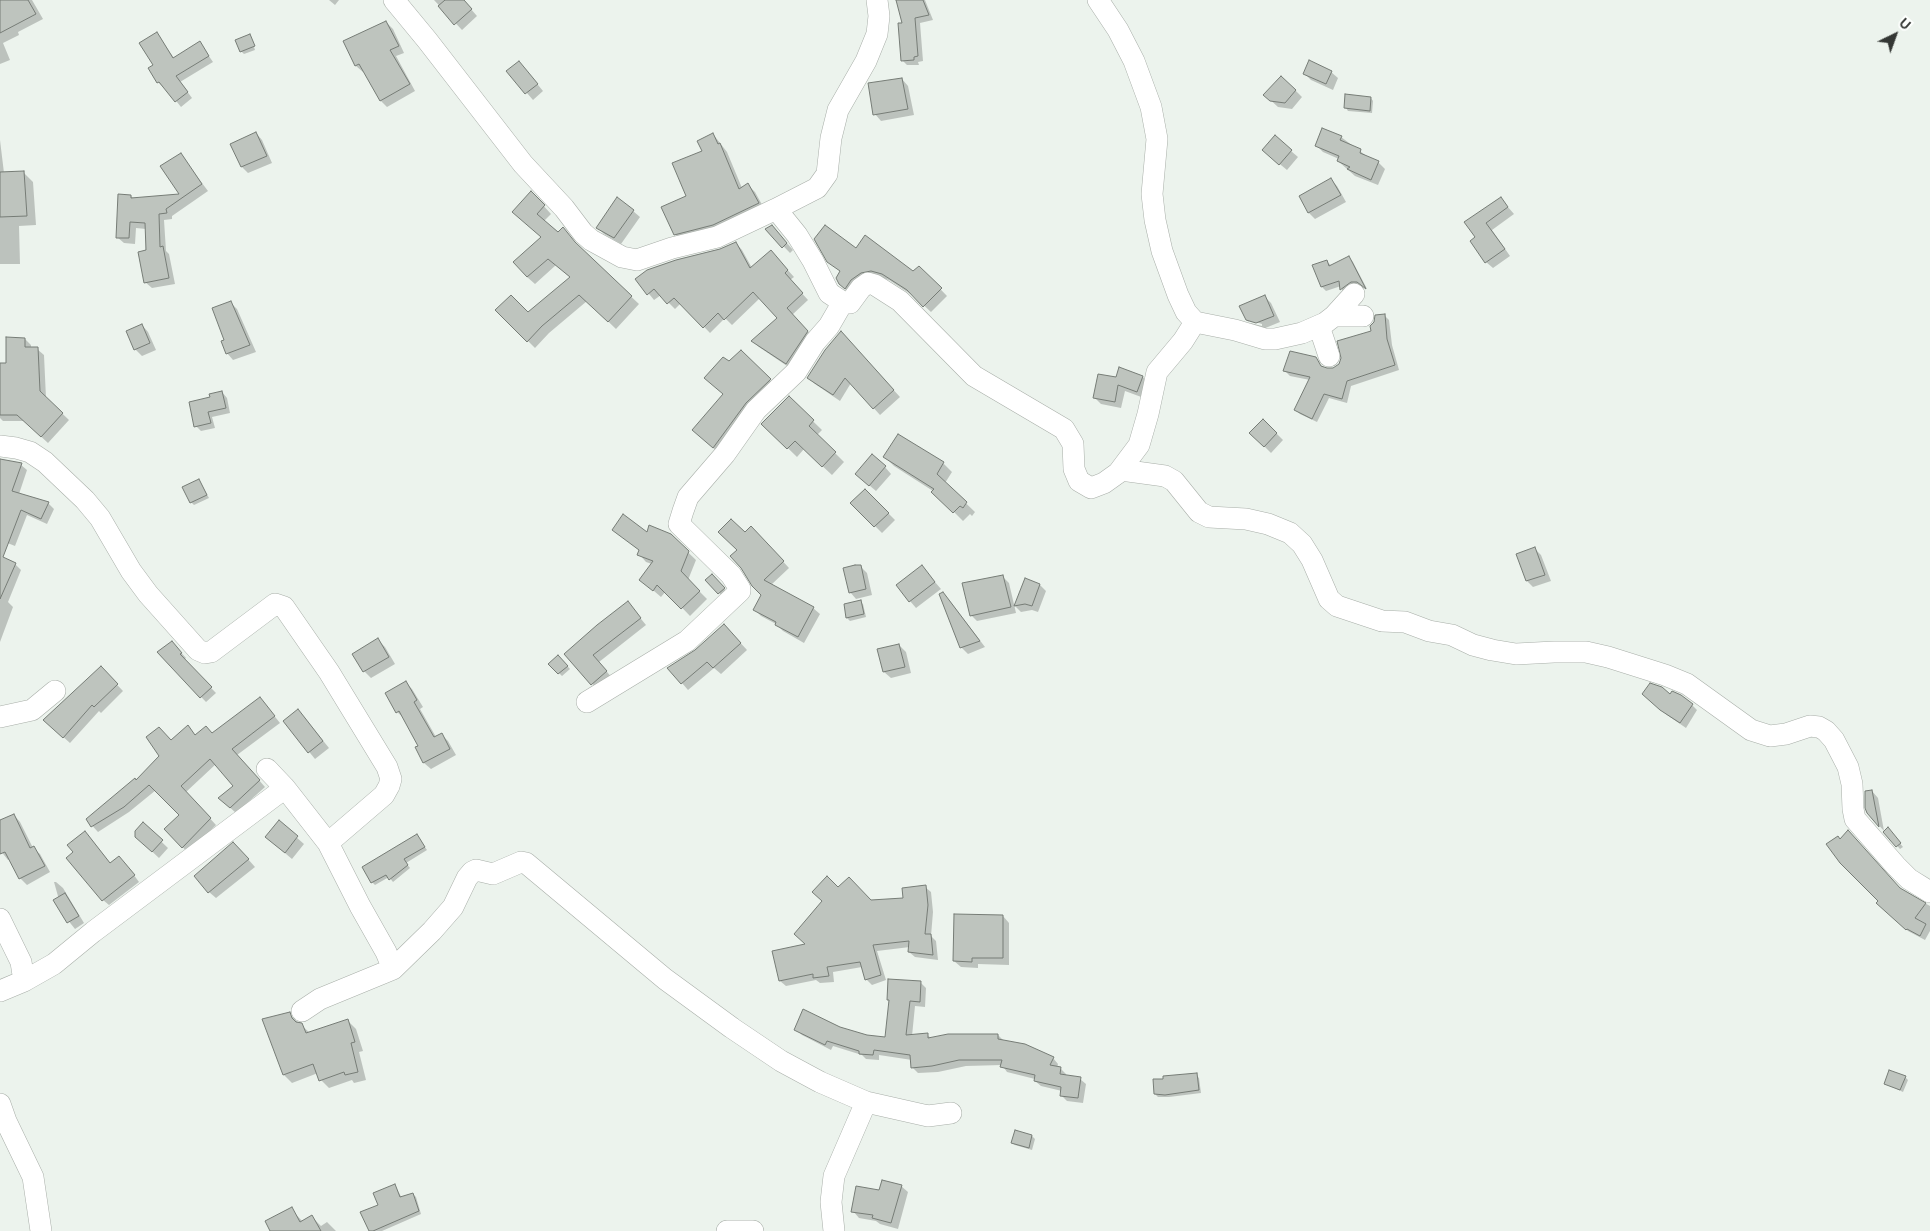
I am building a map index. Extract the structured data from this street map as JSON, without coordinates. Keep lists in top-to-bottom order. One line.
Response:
{"north":"top right"}
